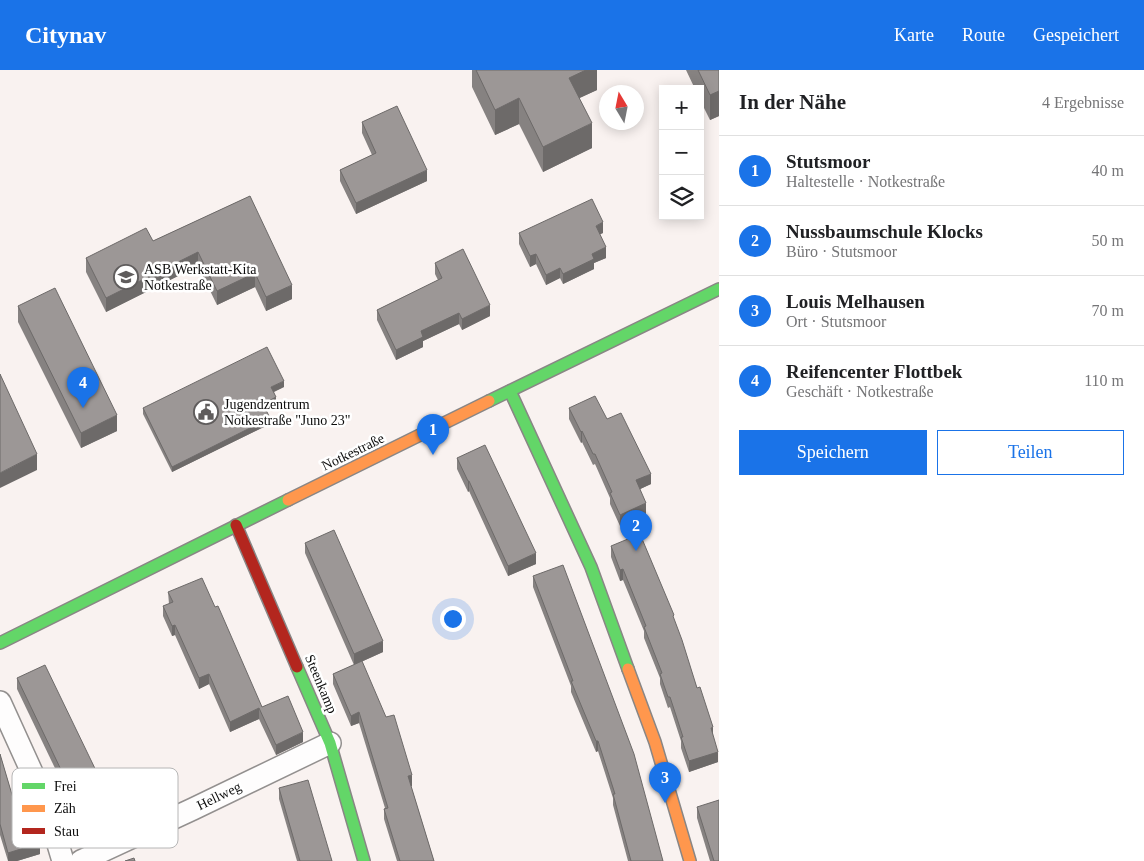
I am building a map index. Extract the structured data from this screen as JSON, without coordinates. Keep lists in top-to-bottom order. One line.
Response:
{"streets":{"street":["Notkestraße","Steenkamp","Hellweg"]},"crossings":[["Notkestraße","Steenkamp"],["Steenkamp","Hellweg"]],"places":{"school or university":["ASB Werkstatt-Kita Notkestraße"],"public building":["Jugendzentrum Notkestraße \"Juno 23\""]},"legend":["Frei","Zäh","Stau"],"north":"top","page":{"header":"Citynav","nav":["Karte","Route","Gespeichert"],"heading":["In der Nähe","4 Ergebnisse"],"map_buttons":["+","−"],"list":[{"mark":"1","name":"Stutsmoor","note":"Haltestelle · Notkestraße","value":"40 m"},{"mark":"2","name":"Nussbaumschule Klocks","note":"Büro · Stutsmoor","value":"50 m"},{"mark":"3","name":"Louis Melhausen","note":"Ort · Stutsmoor","value":"70 m"},{"mark":"4","name":"Reifencenter Flottbek","note":"Geschäft · Notkestraße","value":"110 m"}],"pins":["4","1","2","3"],"buttons":["Speichern","Teilen"]}}
